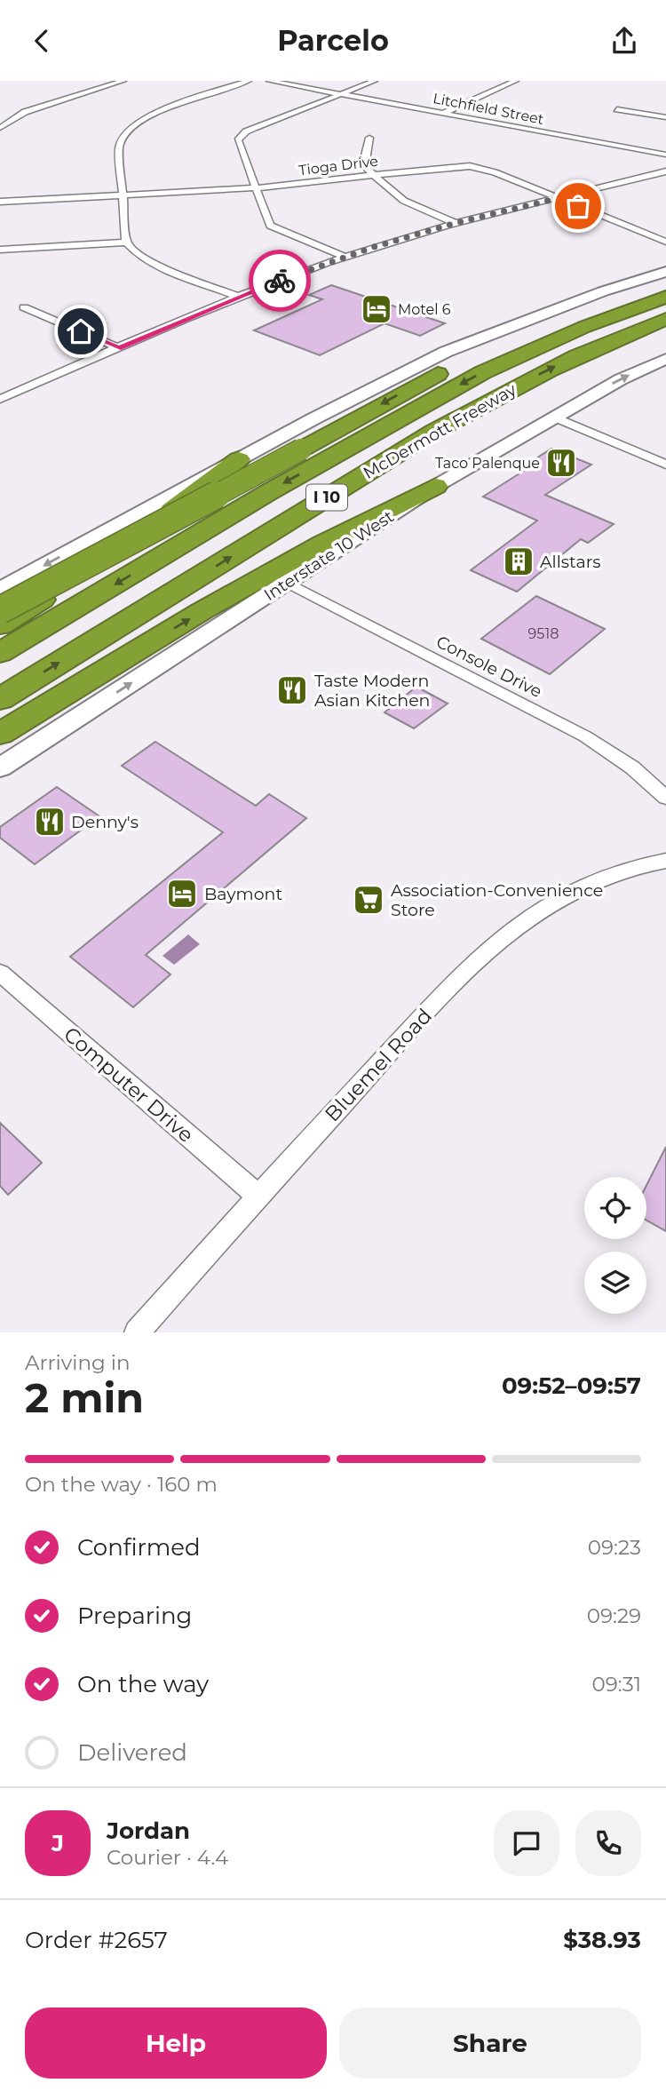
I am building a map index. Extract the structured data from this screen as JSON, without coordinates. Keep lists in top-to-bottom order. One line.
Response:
{"streets":{"highway":["McDermott Freeway","I 10"],"main road":["Interstate 10 West"],"street":["Litchfield Street","Tioga Drive","Console Drive","Bluemel Road","Computer Drive"]},"crossings":[["Interstate 10 West","Console Drive"],["Bluemel Road","Computer Drive"]],"places":{"hotel":["Motel 6","Baymont"],"restaurant":["Taco Palenque","Taste Modern Asian Kitchen","Denny's"],"building":["Allstars"],"supermarket":["Association-Convenience Store"]},"house_numbers":["9518"],"page":{"header":"Parcelo","heading":["2 min","Arriving in","09:52–09:57"],"panel":["Jordan","Courier · 4.4","Order #2657","$38.93"],"bar":"On the way · 160 m","list":[["Confirmed","09:23"],["Preparing","09:29"],["On the way","09:31"],"Delivered"],"round":"J","buttons":["Help","Share"]}}
